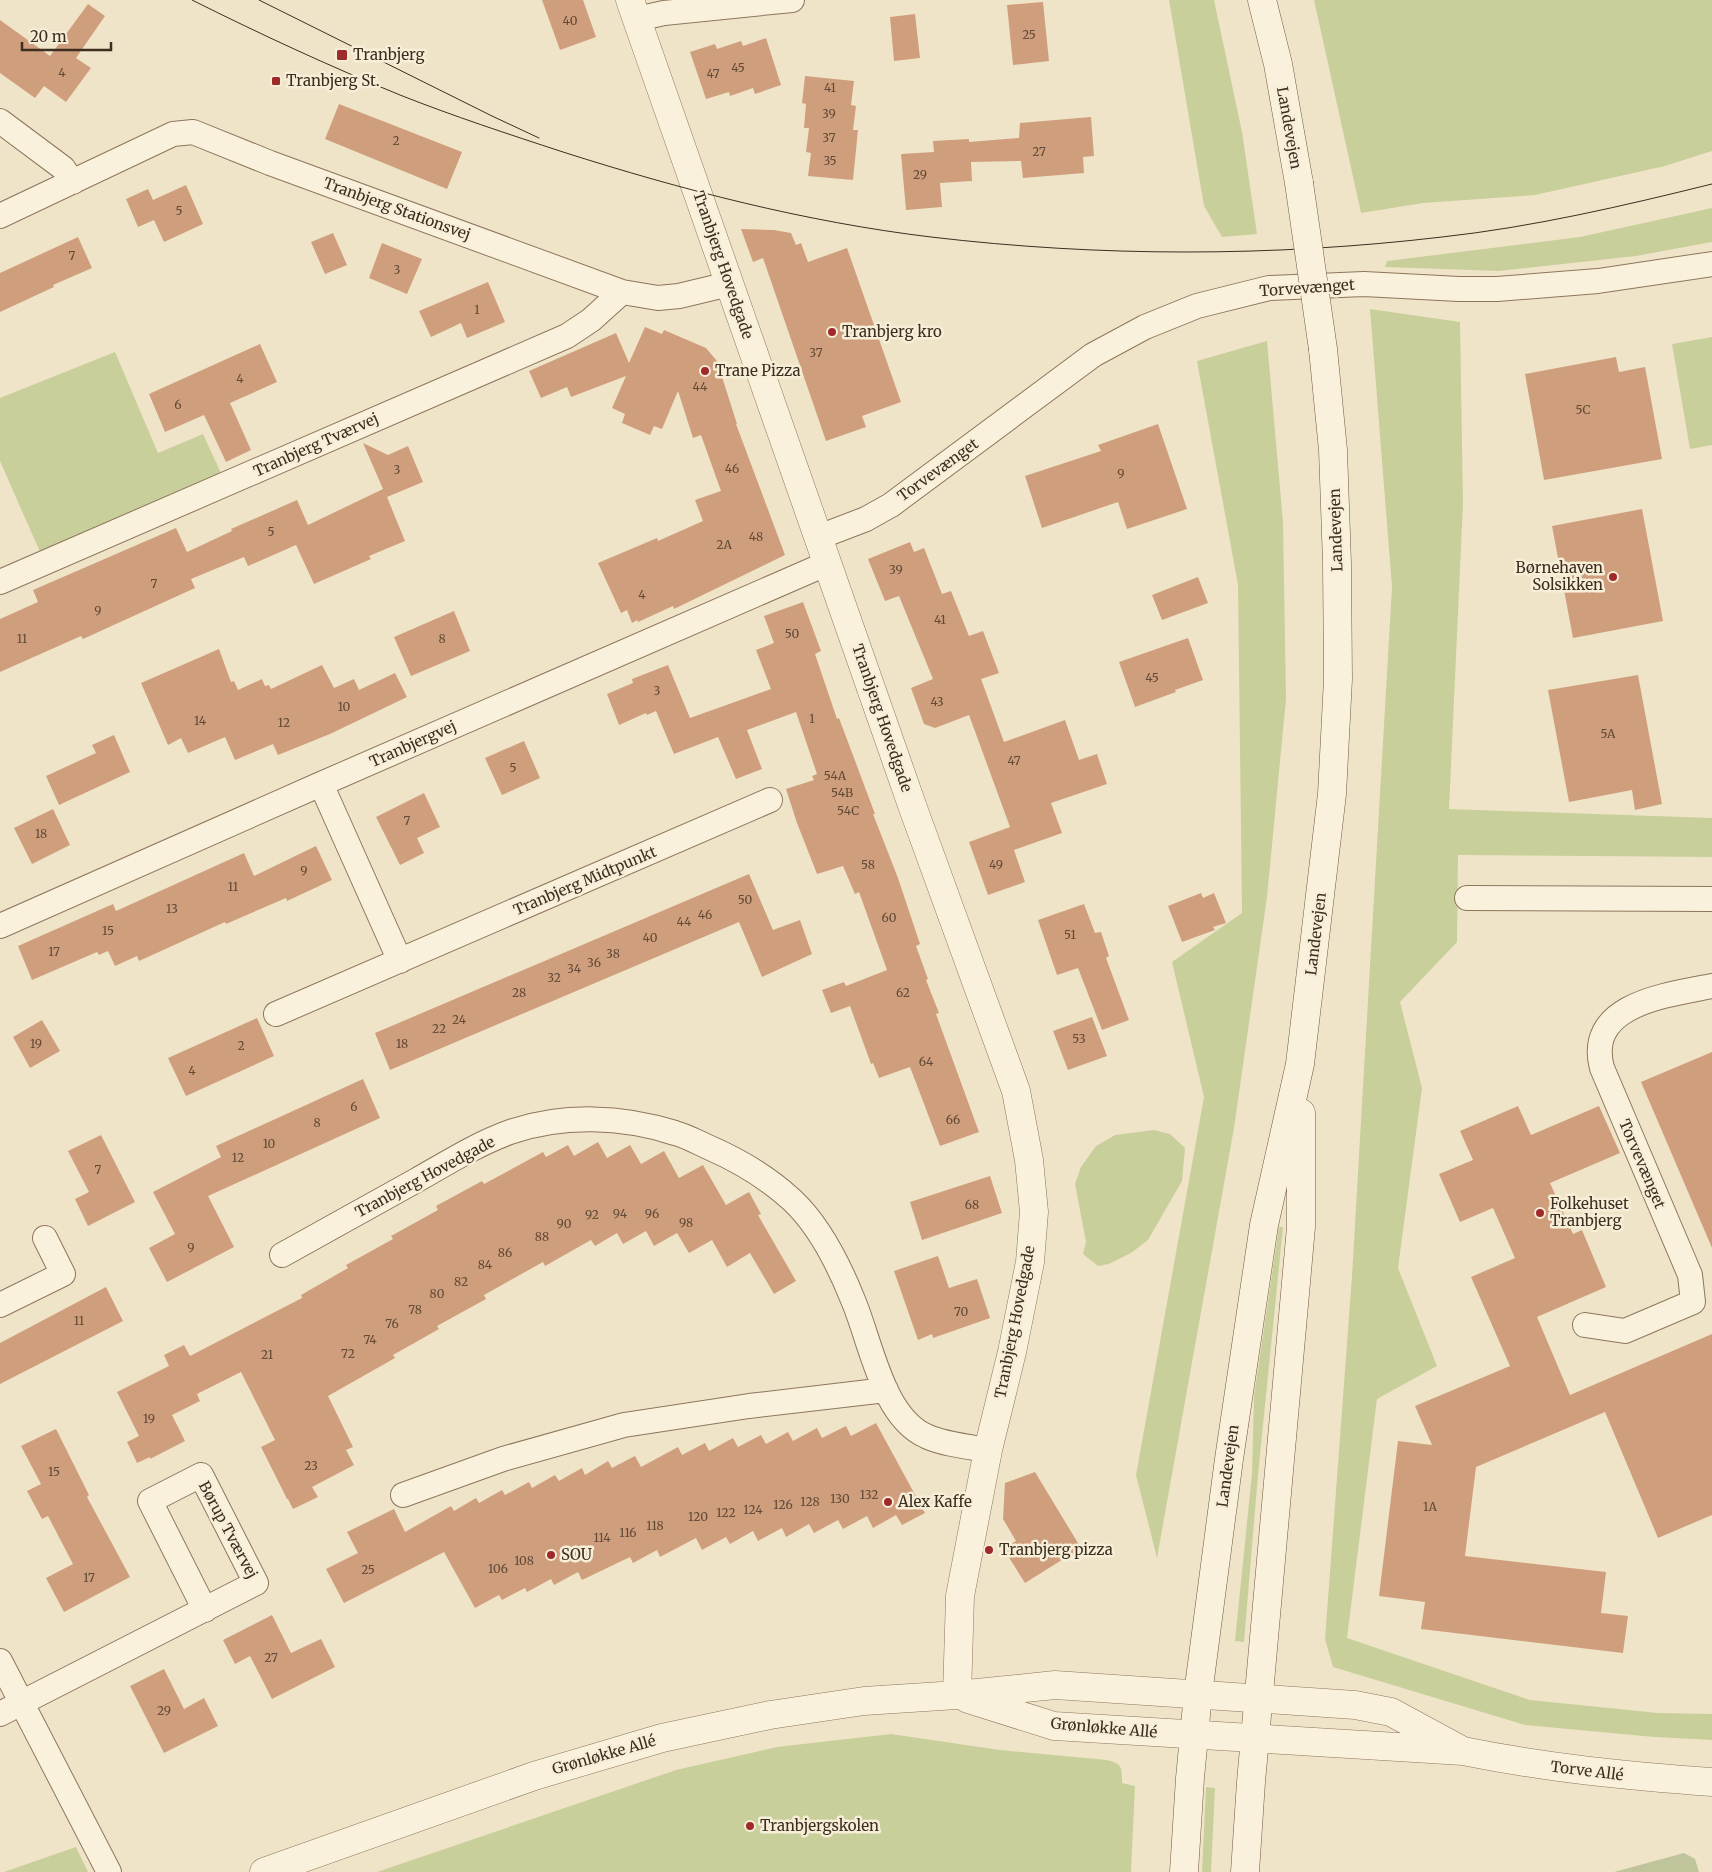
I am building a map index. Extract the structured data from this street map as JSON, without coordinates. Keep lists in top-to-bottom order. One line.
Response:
{"streets":{"street":["Landevejen","Tranbjerg Stationsvej","Tranbjerg Hovedgade","Torvevænget","Tranbjerg Tværvej","Tranbjergvej","Tranbjerg Midtpunkt","Børup Tværvej","Grønløkke Allé","Torve Allé"]},"crossings":[["Landevejen","Grønløkke Allé"],["Landevejen","Torve Allé"],["Tranbjerg Stationsvej","Tranbjerg Hovedgade"],["Tranbjerg Stationsvej","Tranbjerg Tværvej"],["Tranbjerg Hovedgade","Torvevænget"],["Tranbjerg Hovedgade","Tranbjergvej"],["Tranbjerg Hovedgade","Grønløkke Allé"],["Grønløkke Allé","Torve Allé"]],"places":{"transit":["Tranbjerg","Tranbjerg St."],"other":["Tranbjerg kro","Trane Pizza","Børnehaven Solsikken","Folkehuset Tranbjerg","Alex Kaffe","Tranbjerg pizza","SOU","Tranbjergskolen"]},"house_numbers":["40","25","45","4","47","41","39","37","2","27","35","29","5","7","3","1","37","4","44","6","5C","46","3","9","5","48","2A","39","7","4","9","41","50","11","8","45","3","43","10","1","14","12","5A","47","5","54A","54B","54C","7","18","58","49","9","11","50","13","46","60","44","15","51","40","17","38","36","34","32","28","62","24","22","53","19","18","2","64","4","6","66","8","10","12","7","68","94","96","92","98","90","88","9","86","84","82","80","78","70","11","76","74","72","21","19","23","15","132","130","128","126","1A","124","122","120","118","116","114","108","106","25","17","27","29"],"scale_bar":"20 m"}
